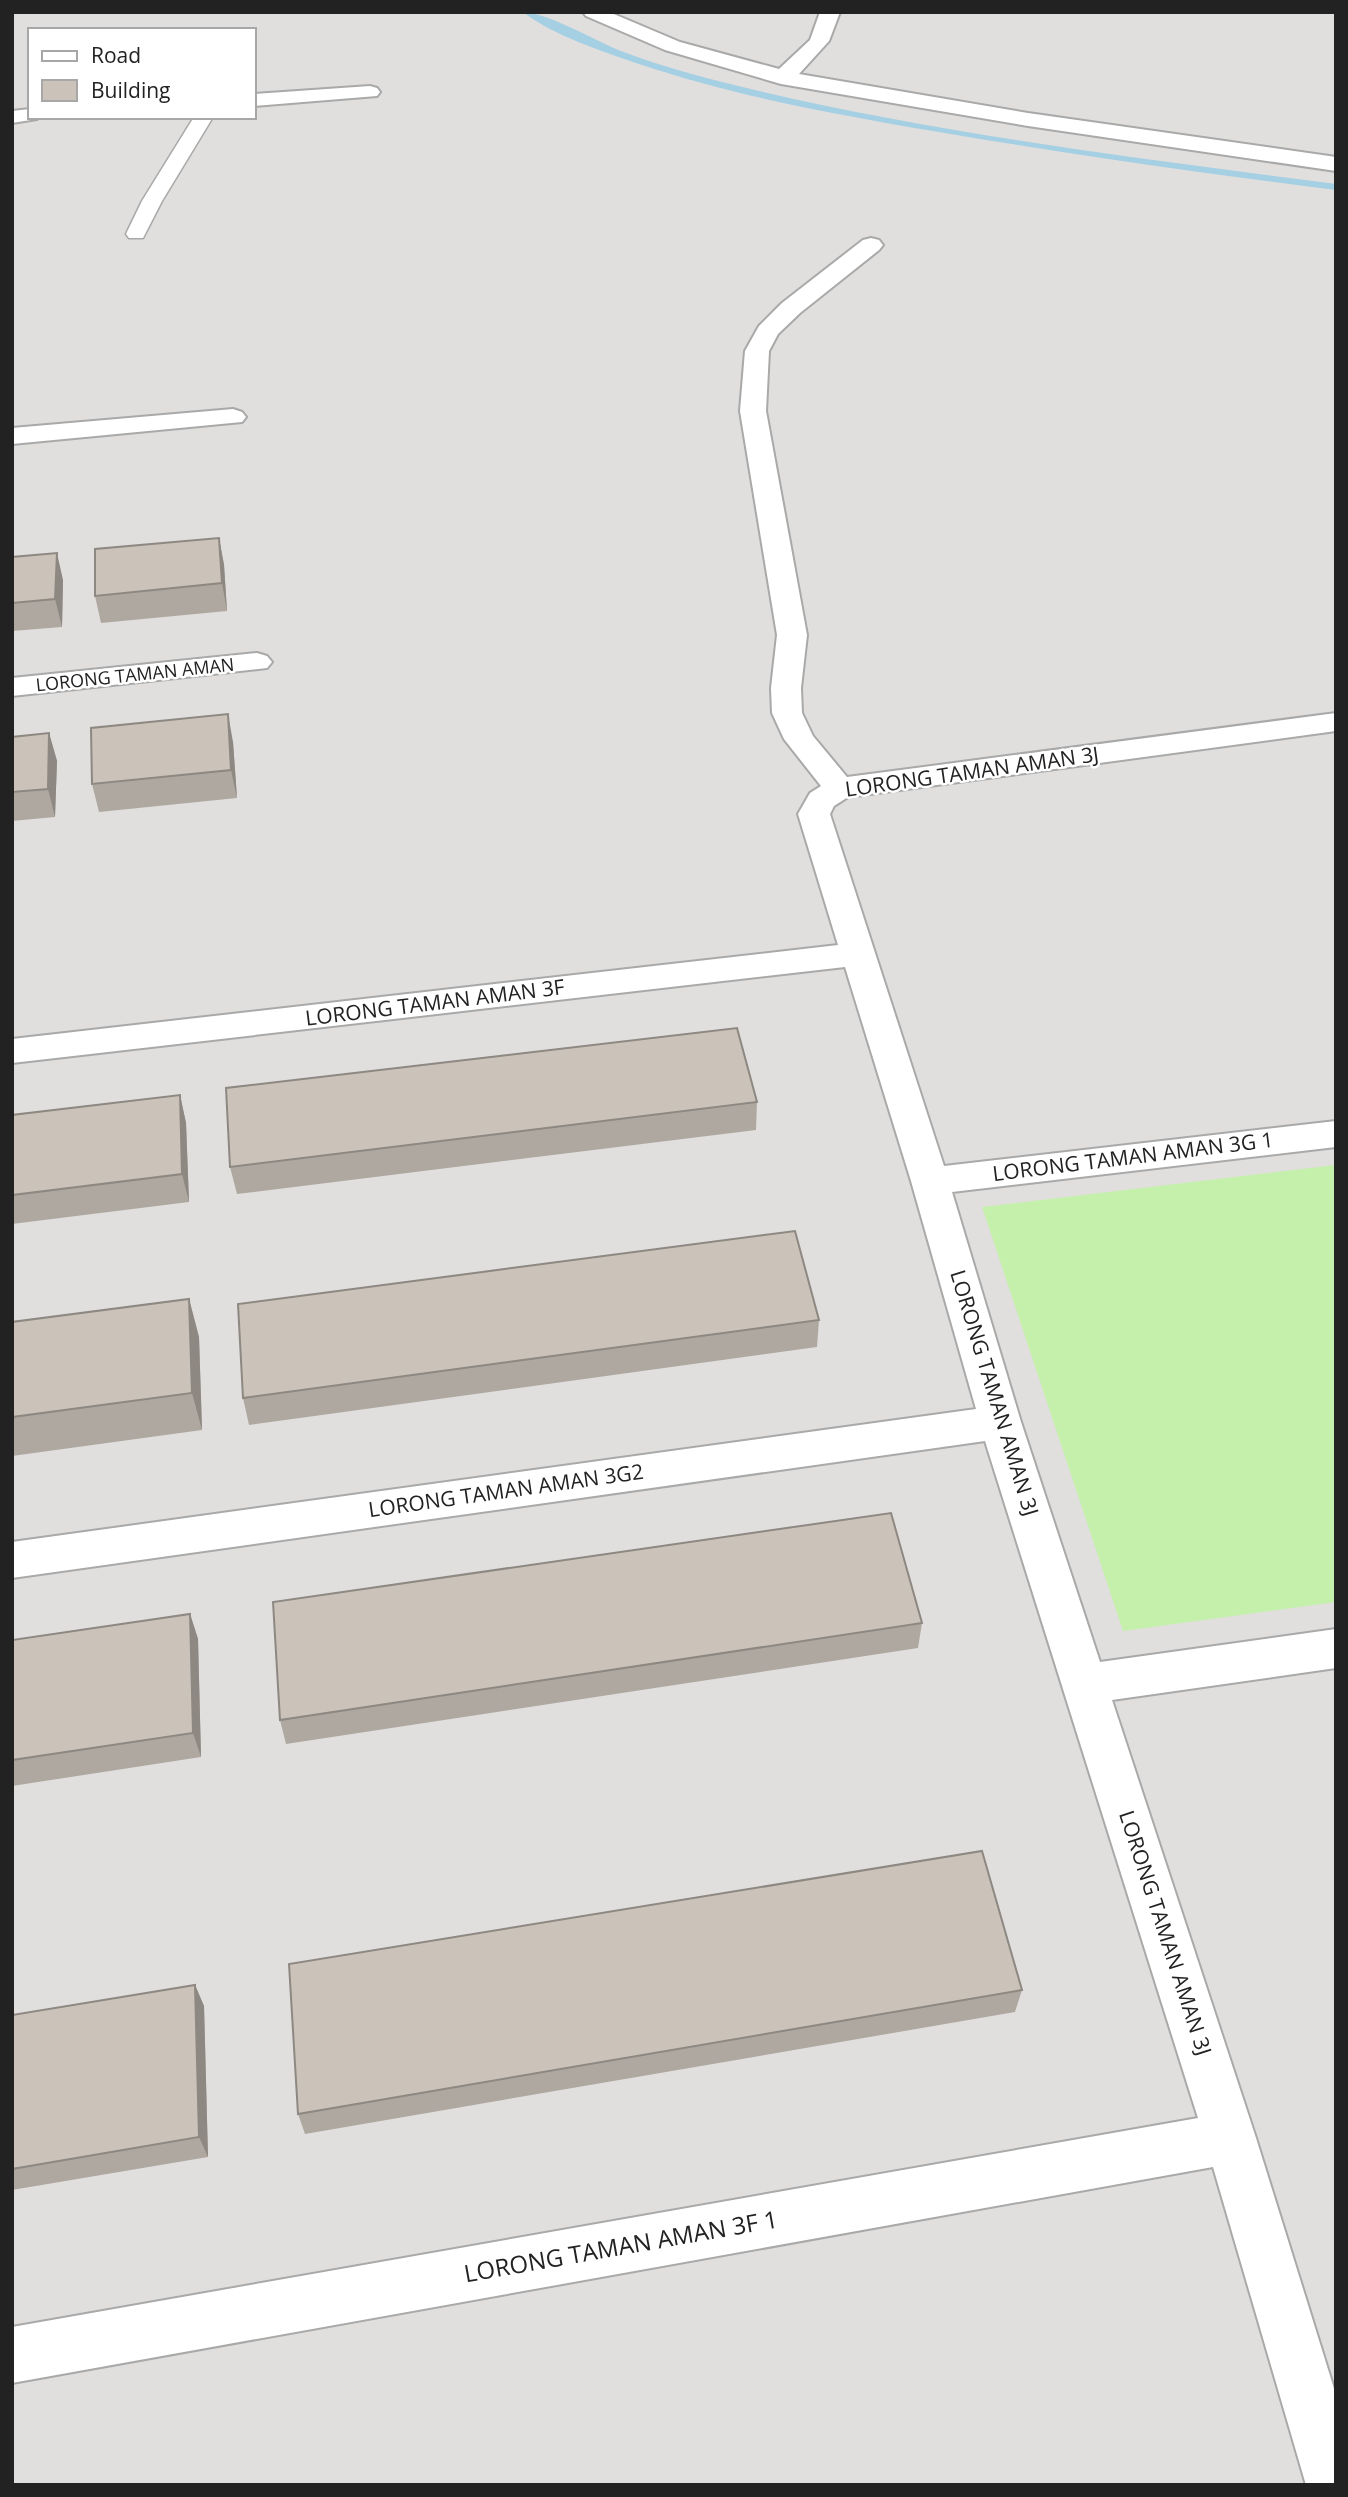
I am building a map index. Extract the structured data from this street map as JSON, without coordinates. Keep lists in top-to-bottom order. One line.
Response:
{"streets":{"street":["LORONG TAMAN AMAN","LORONG TAMAN AMAN 3J","LORONG TAMAN AMAN 3F","LORONG TAMAN AMAN 3G 1","LORONG TAMAN AMAN 3G2","LORONG TAMAN AMAN 3F 1"]},"crossings":[["LORONG TAMAN AMAN 3J","LORONG TAMAN AMAN 3F"],["LORONG TAMAN AMAN 3J","LORONG TAMAN AMAN 3G 1"],["LORONG TAMAN AMAN 3J","LORONG TAMAN AMAN 3G2"],["LORONG TAMAN AMAN 3J","LORONG TAMAN AMAN 3F 1"]],"legend":["Road","Building"]}
